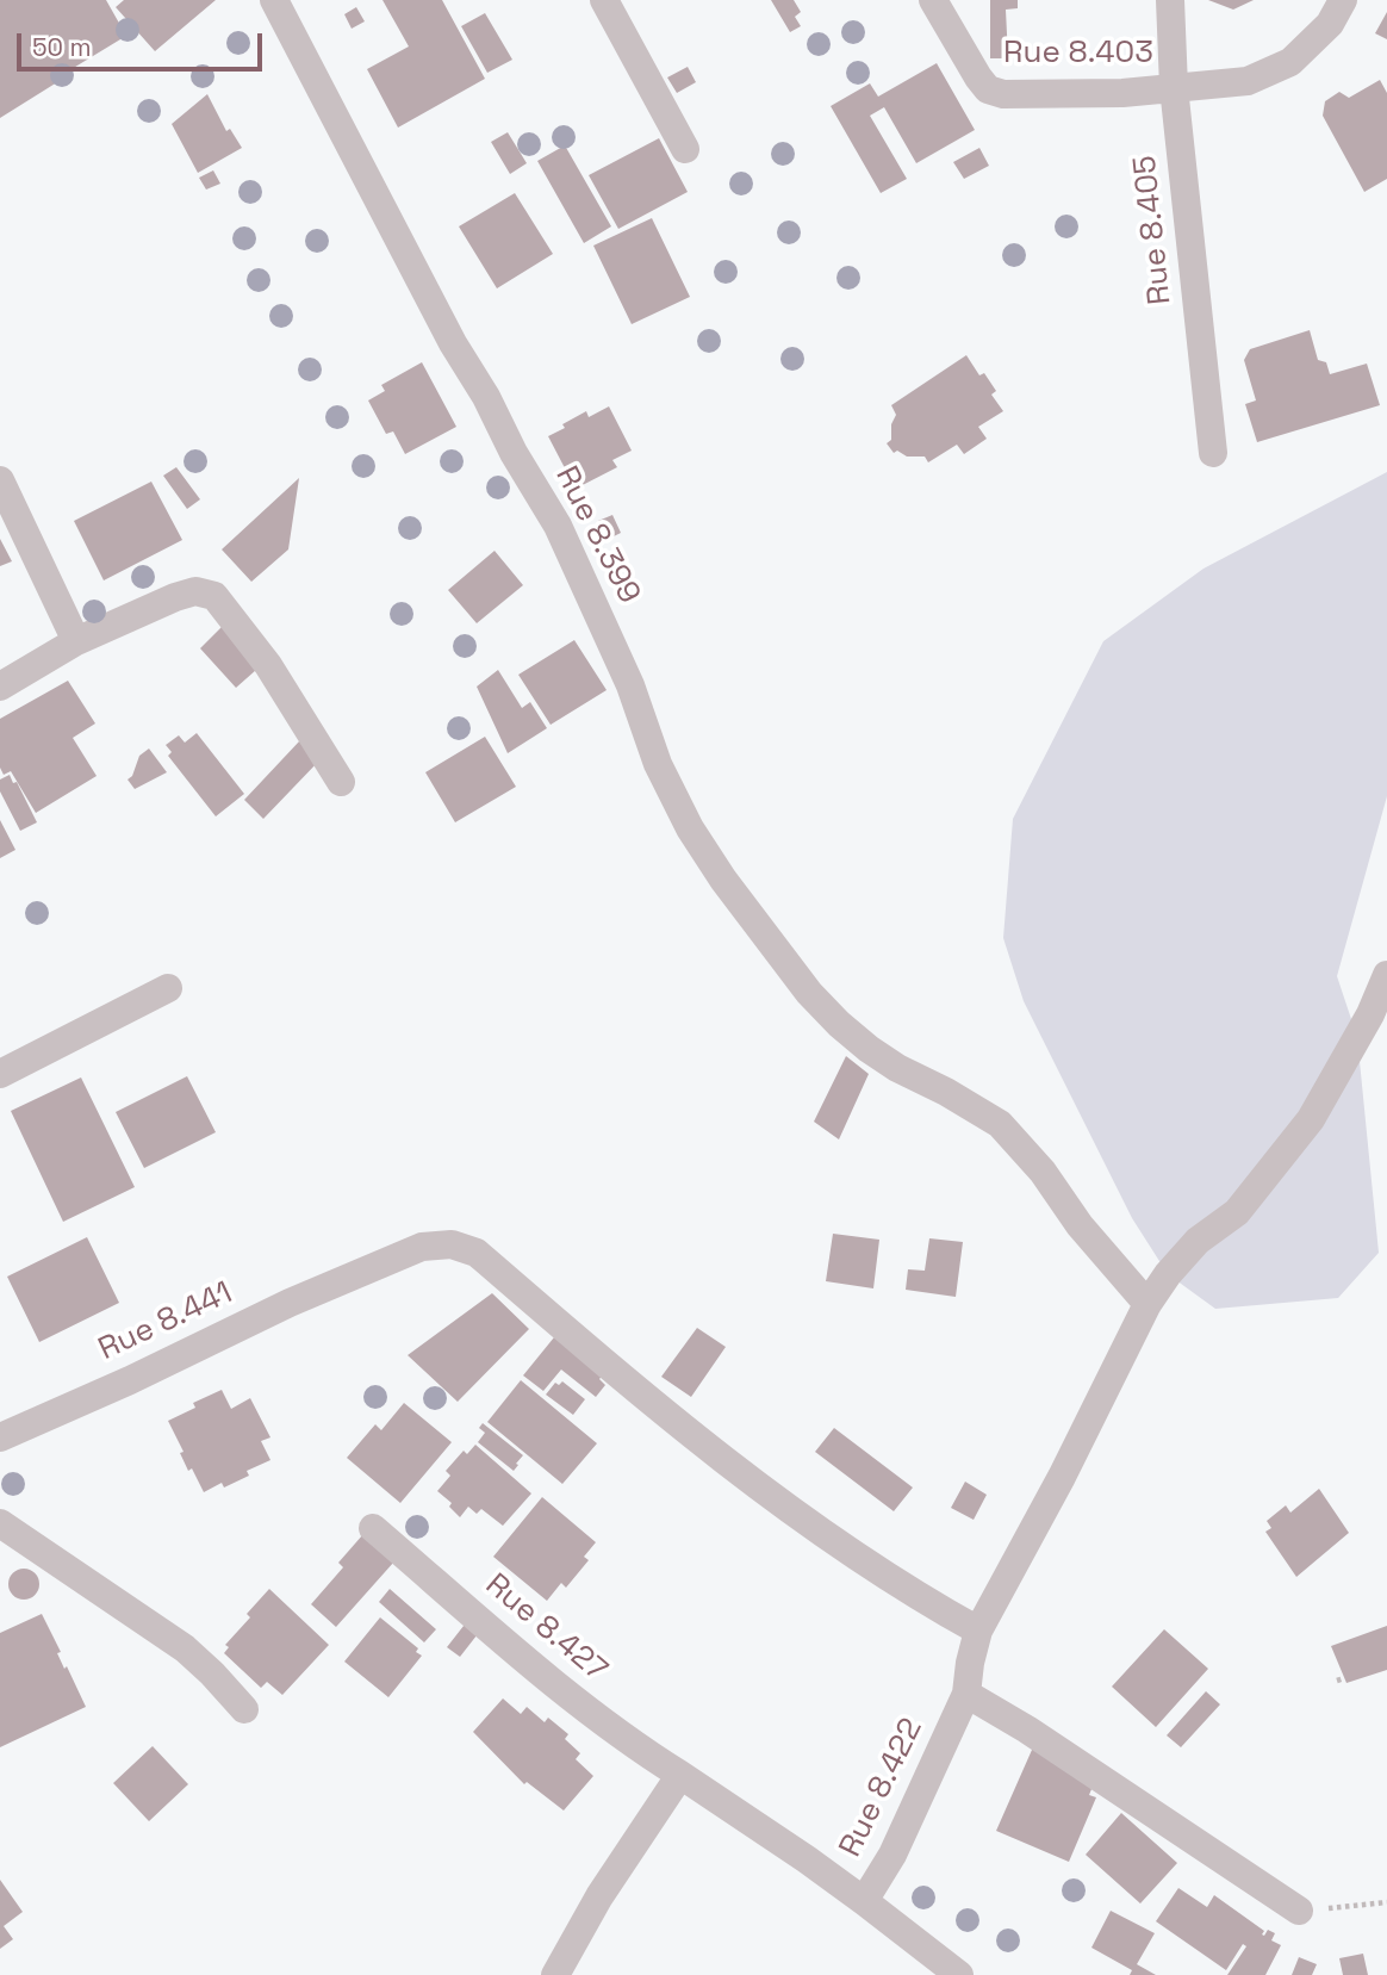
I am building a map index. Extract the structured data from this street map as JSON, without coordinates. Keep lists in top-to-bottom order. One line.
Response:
{"streets":{"street":["Rue 8.403","Rue 8.405","Rue 8.399","Rue 8.441","Rue 8.427","Rue 8.422"]},"crossings":[["Rue 8.403","Rue 8.405"],["Rue 8.399","Rue 8.422"],["Rue 8.441","Rue 8.422"],["Rue 8.427","Rue 8.422"]],"scale_bar":"50 m"}
